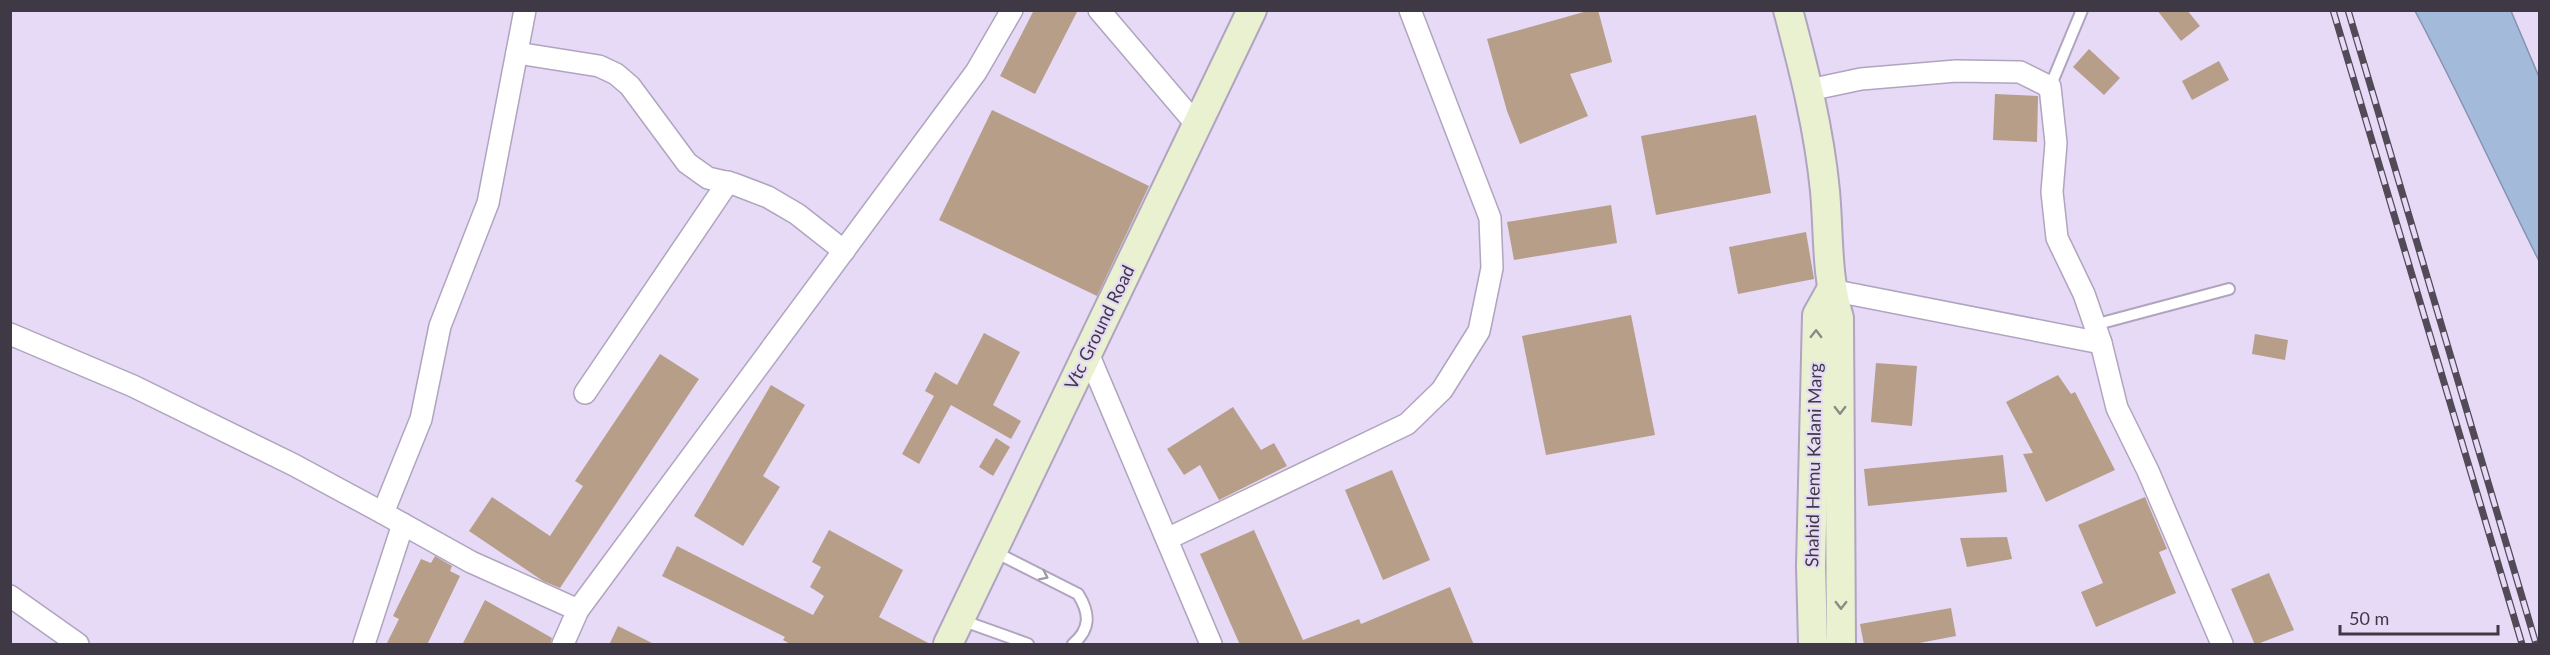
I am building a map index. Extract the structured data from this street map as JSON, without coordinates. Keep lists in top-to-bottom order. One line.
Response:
{"streets":{"main road":["Vtc Ground Road","Shahid Hemu Kalani Marg"]},"scale_bar":"50 m"}
